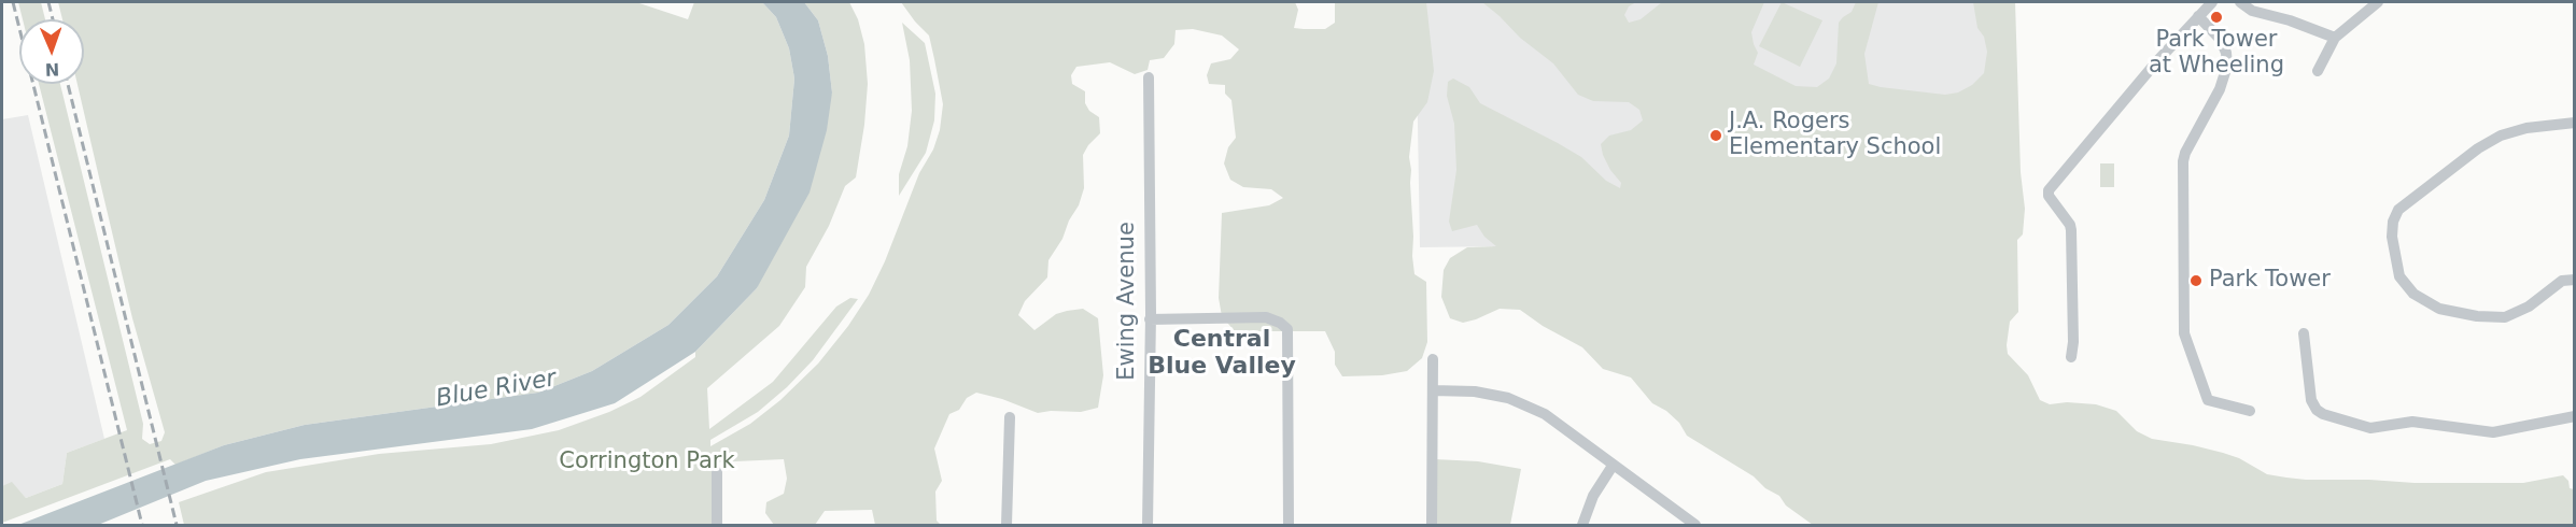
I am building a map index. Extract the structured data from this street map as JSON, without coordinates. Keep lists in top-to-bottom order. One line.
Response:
{"streets":{"street":["Ewing Avenue"]},"districts":["Central Blue Valley"],"water":["Blue River"],"parks":["Corrington Park"],"places":["Park Tower at Wheeling","J.A. Rogers Elementary School","Park Tower"],"north":"bottom"}
